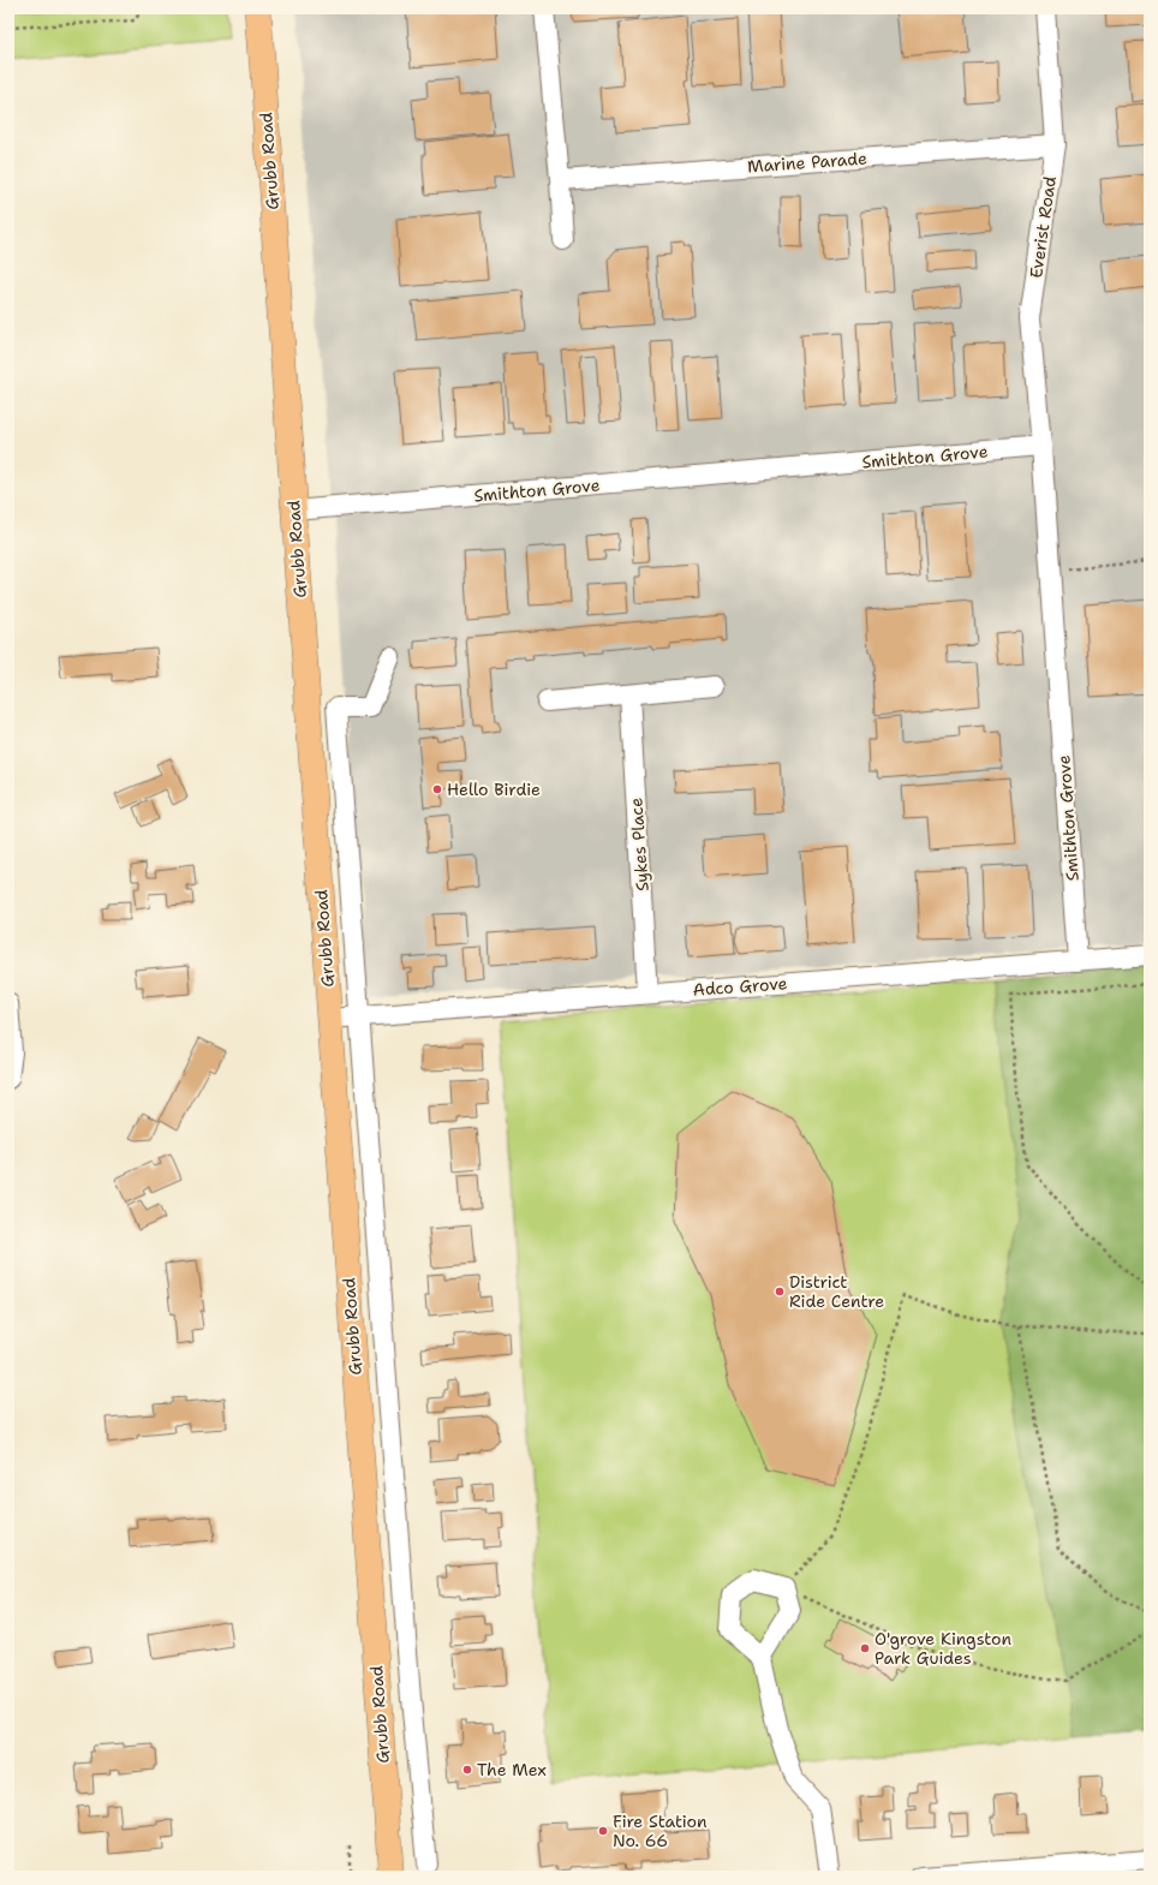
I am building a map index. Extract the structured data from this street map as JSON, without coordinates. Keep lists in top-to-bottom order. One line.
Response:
{"streets":{"main road":["Grubb Road"],"street":["Marine Parade","Everist Road","Smithton Grove","Sykes Place","Adco Grove"]},"crossings":[["Grubb Road","Smithton Grove"],["Grubb Road","Adco Grove"],["Marine Parade","Everist Road"],["Everist Road","Smithton Grove"],["Smithton Grove","Adco Grove"],["Sykes Place","Adco Grove"]],"places":["Hello Birdie","District Ride Centre","O'grove Kingston Park Guides","The Mex","Fire Station No. 66"]}
